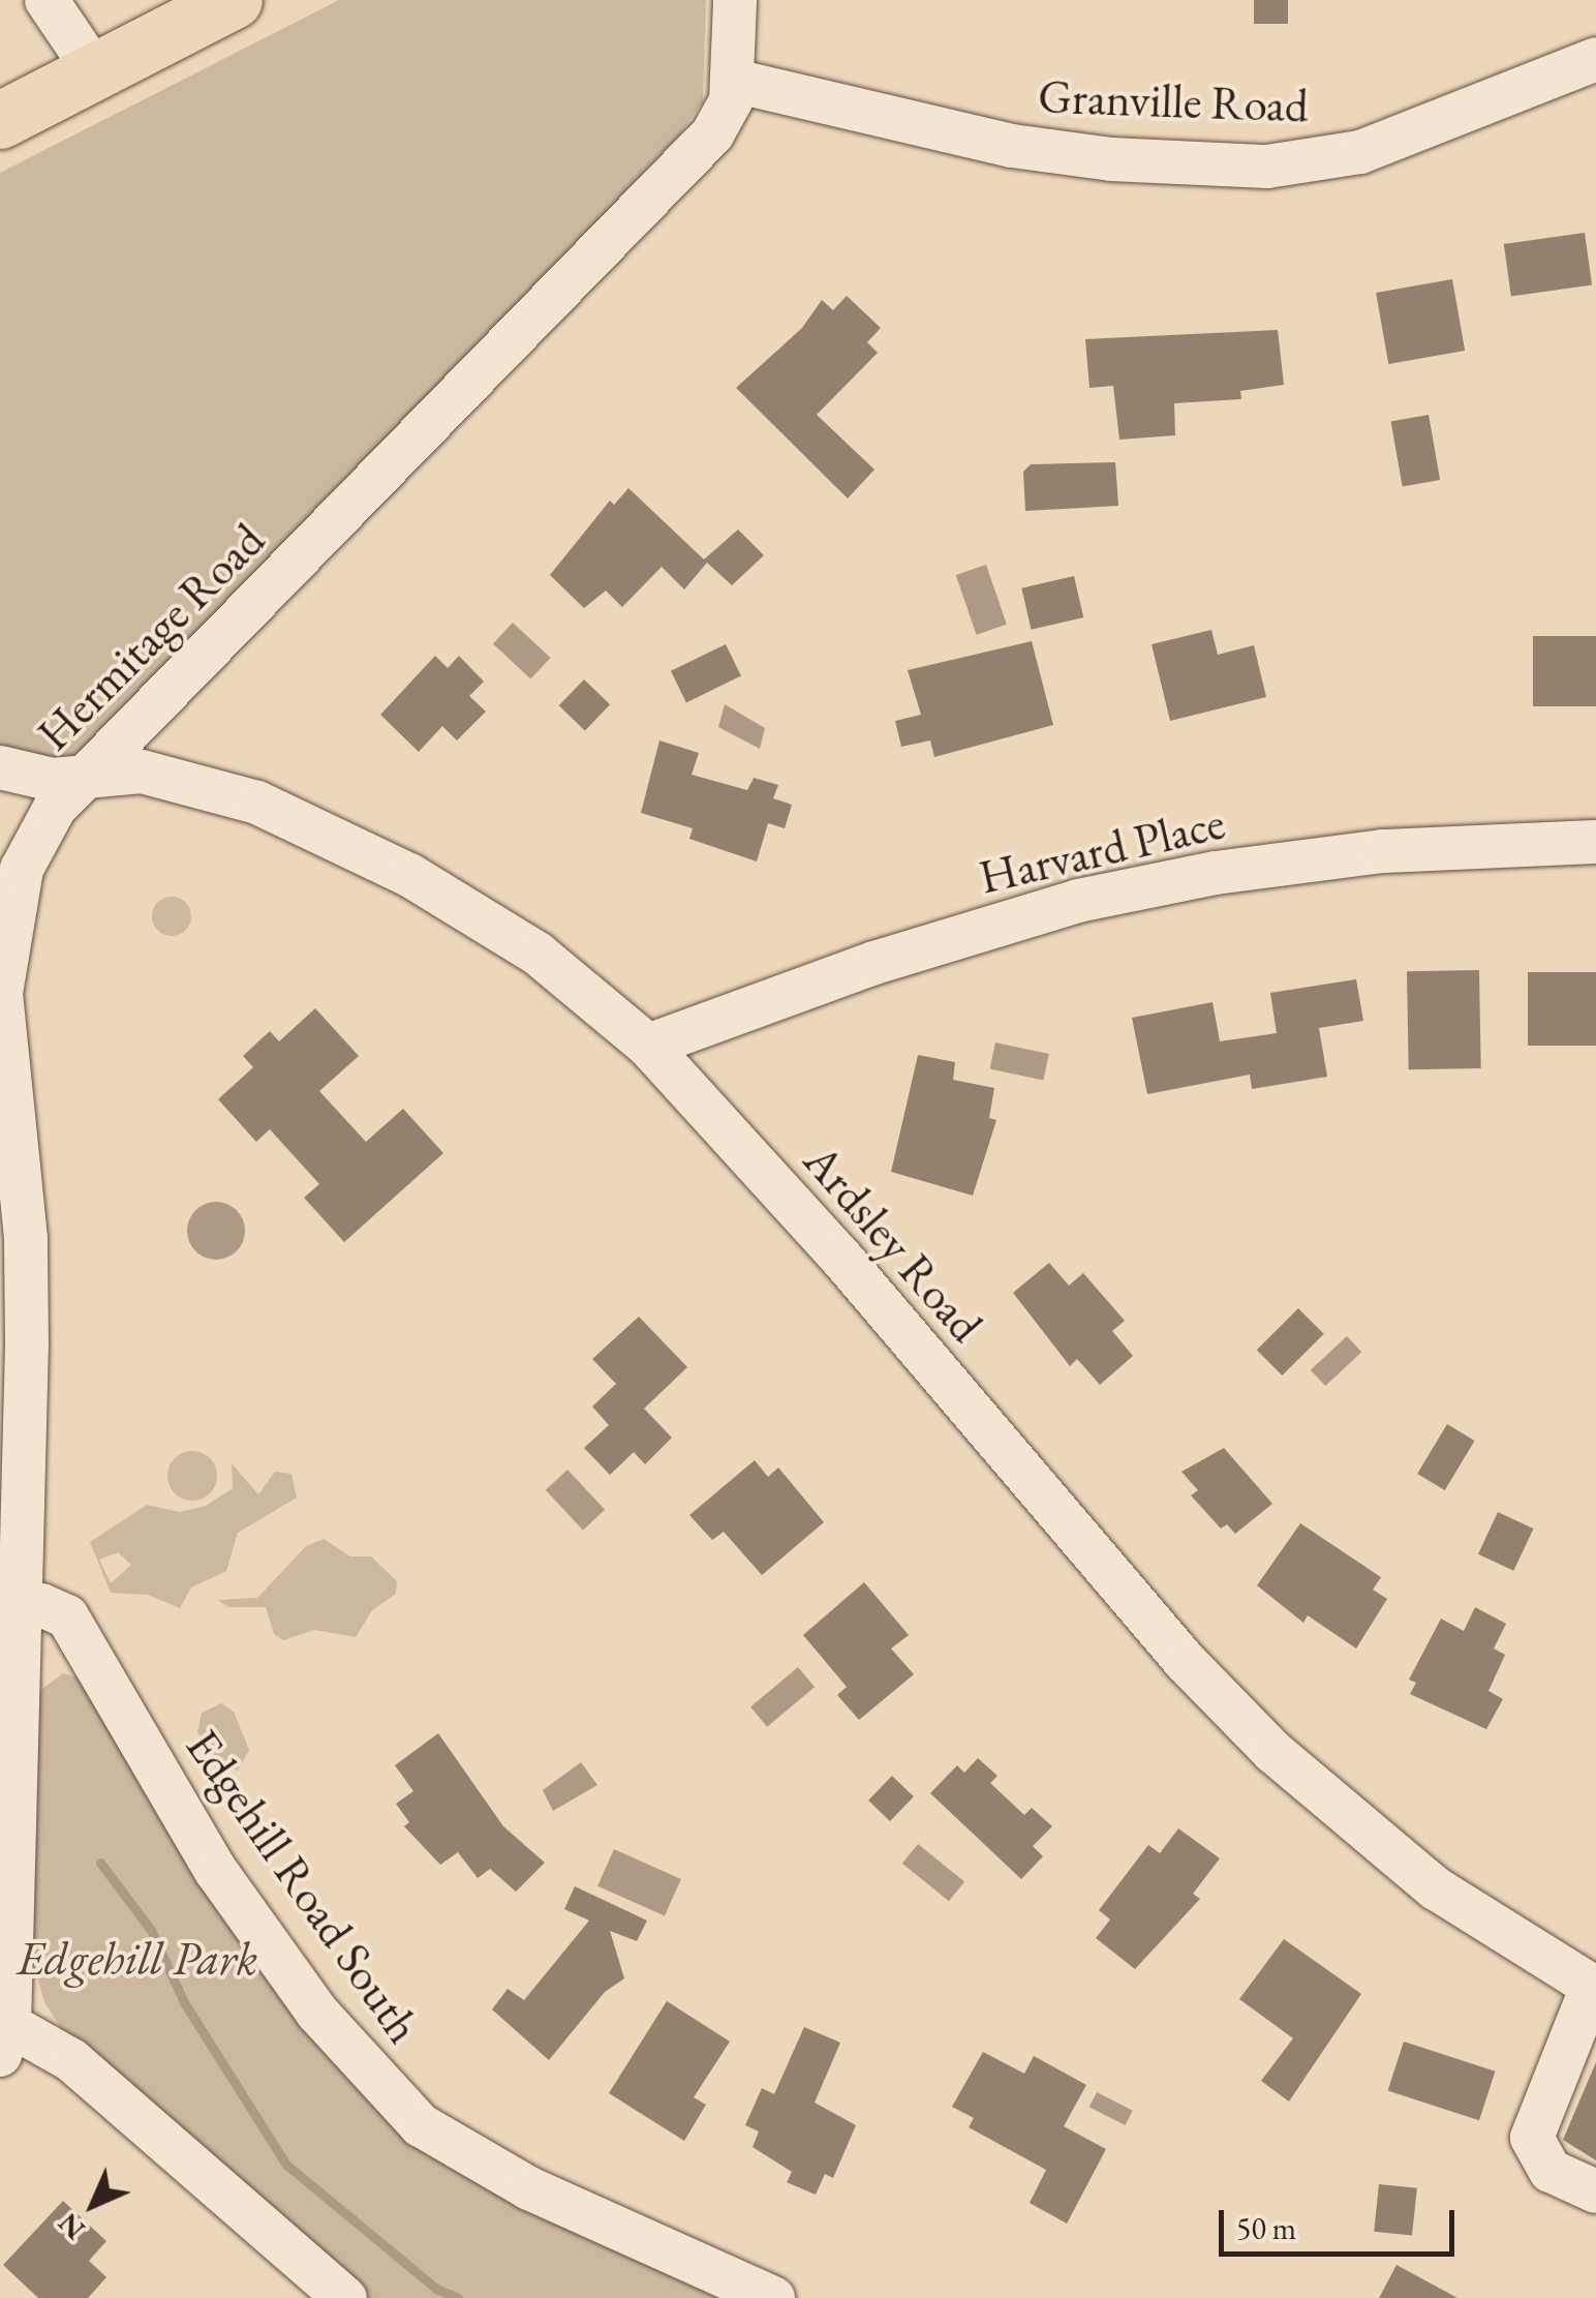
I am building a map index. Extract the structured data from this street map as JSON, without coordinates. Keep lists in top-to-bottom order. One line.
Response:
{"streets":{"street":["Granville Road","Hermitage Road","Harvard Place","Ardsley Road","Edgehill Road South"]},"crossings":[["Granville Road","Hermitage Road"],["Hermitage Road","Ardsley Road"],["Hermitage Road","Edgehill Road South"],["Harvard Place","Ardsley Road"]],"parks":["Edgehill Park"],"scale_bar":"50 m","north":"bottom left"}
